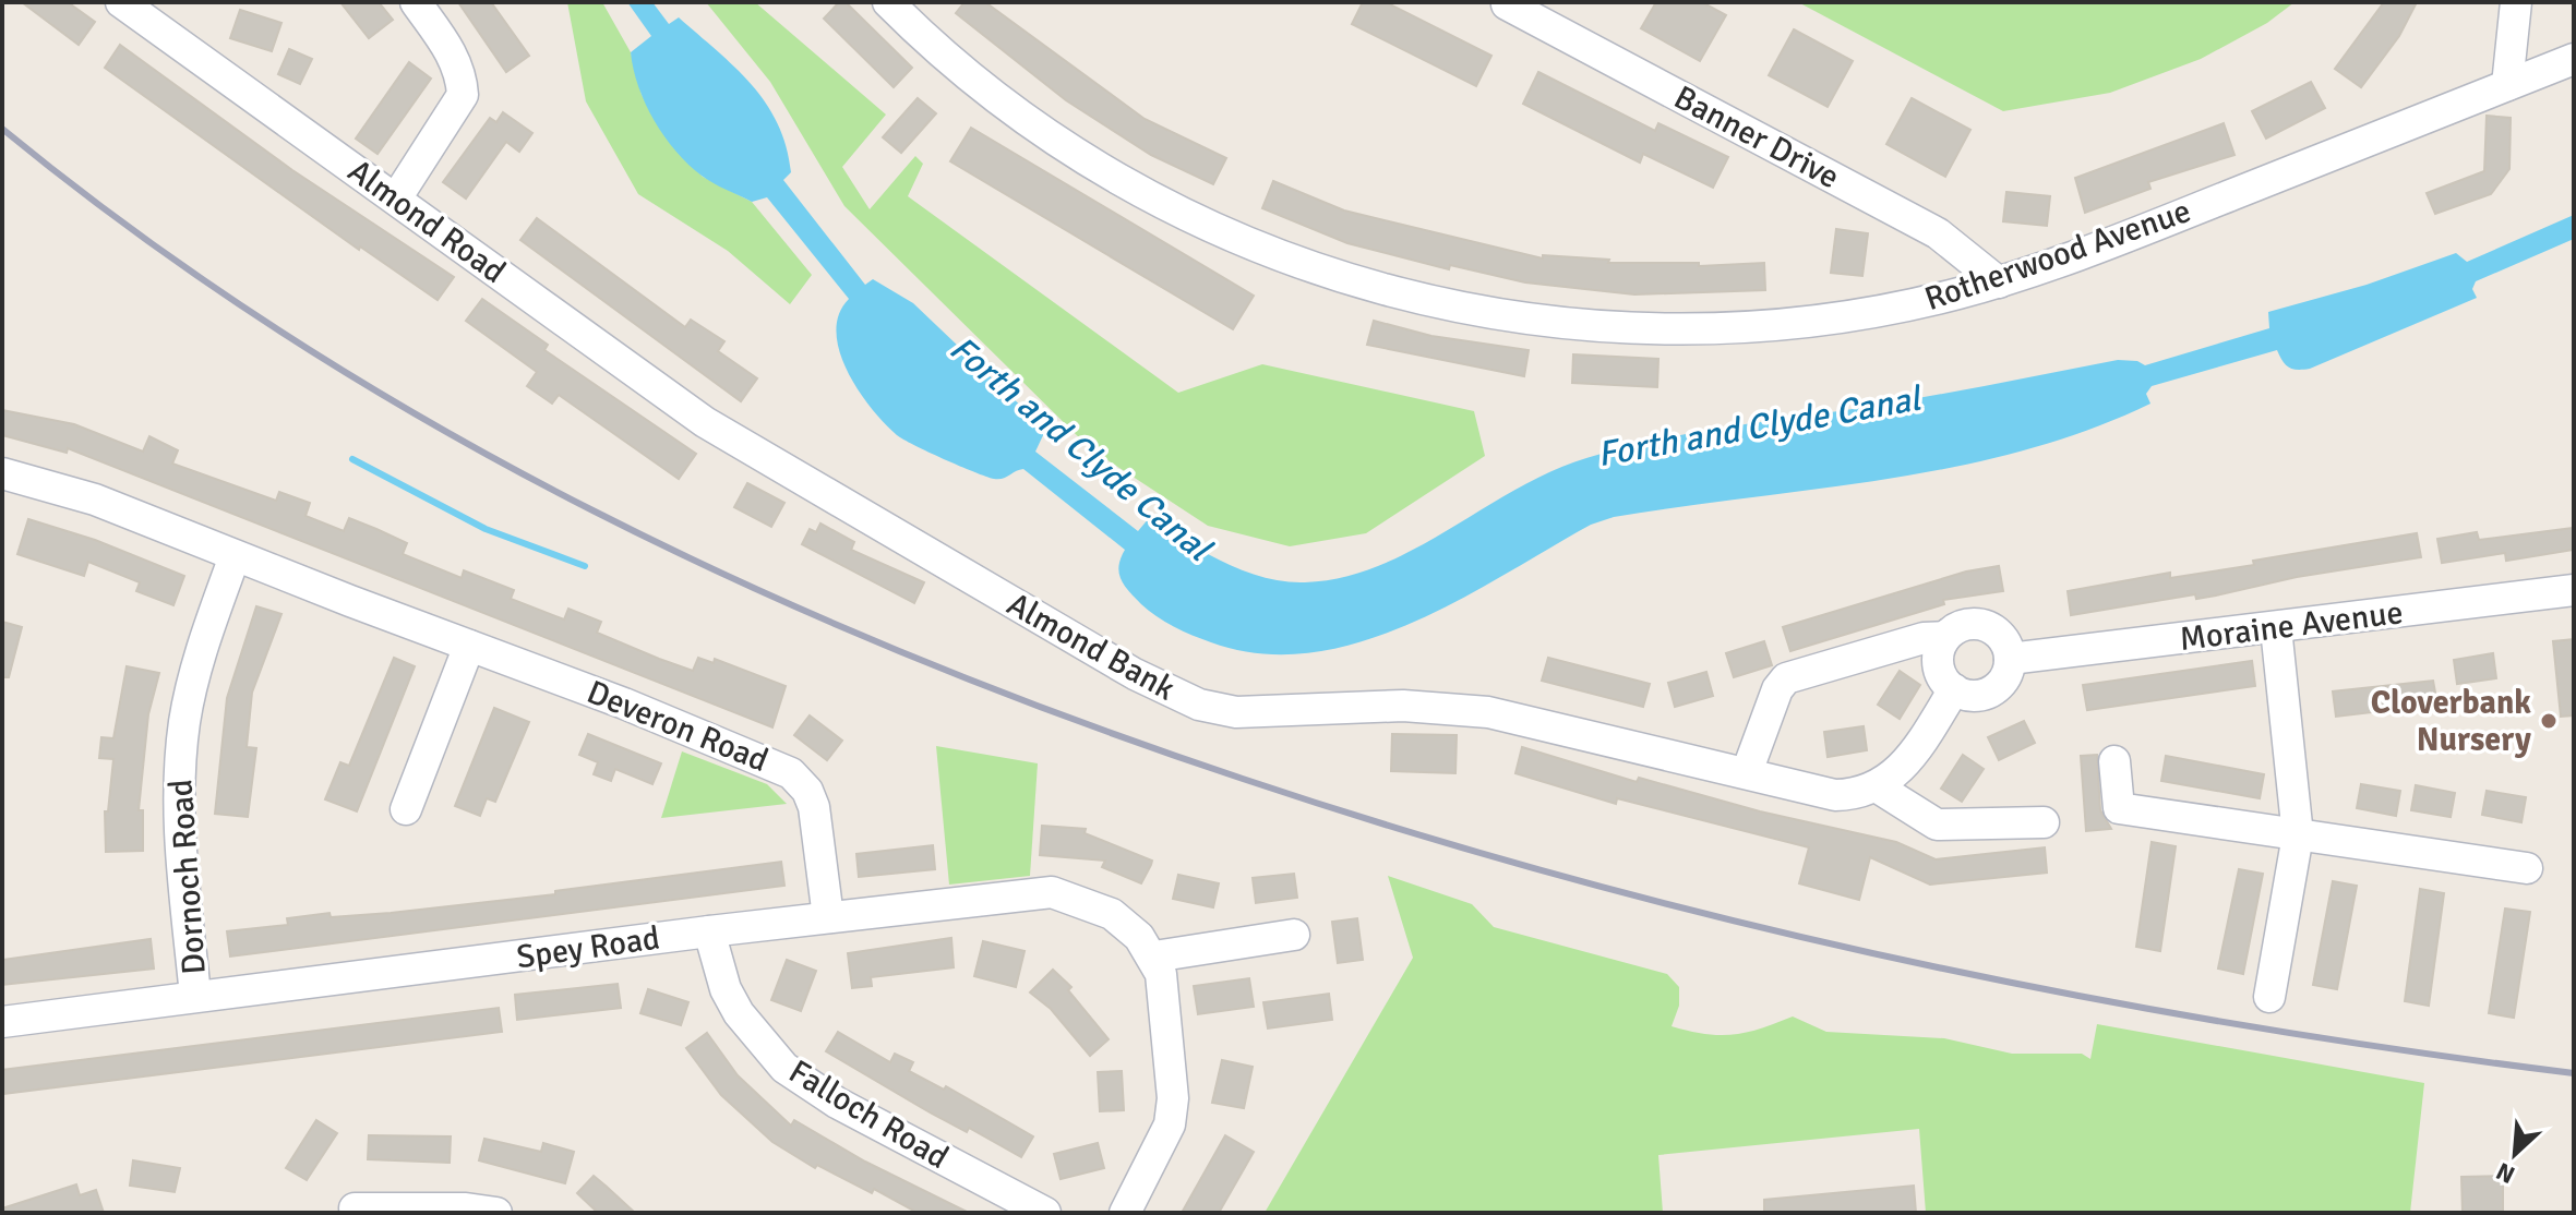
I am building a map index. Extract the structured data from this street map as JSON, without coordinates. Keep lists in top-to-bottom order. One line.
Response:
{"streets":{"street":["Banner Drive","Almond Road","Rotherwood Avenue","Moraine Avenue","Almond Bank","Deveron Road","Dornoch Road","Spey Road","Falloch Road"]},"crossings":[["Banner Drive","Rotherwood Avenue"],["Almond Road","Almond Bank"],["Deveron Road","Dornoch Road"],["Deveron Road","Spey Road"],["Dornoch Road","Spey Road"],["Spey Road","Falloch Road"]],"water":["Forth and Clyde Canal"],"places":["Cloverbank Nursery"],"north":"bottom left"}
